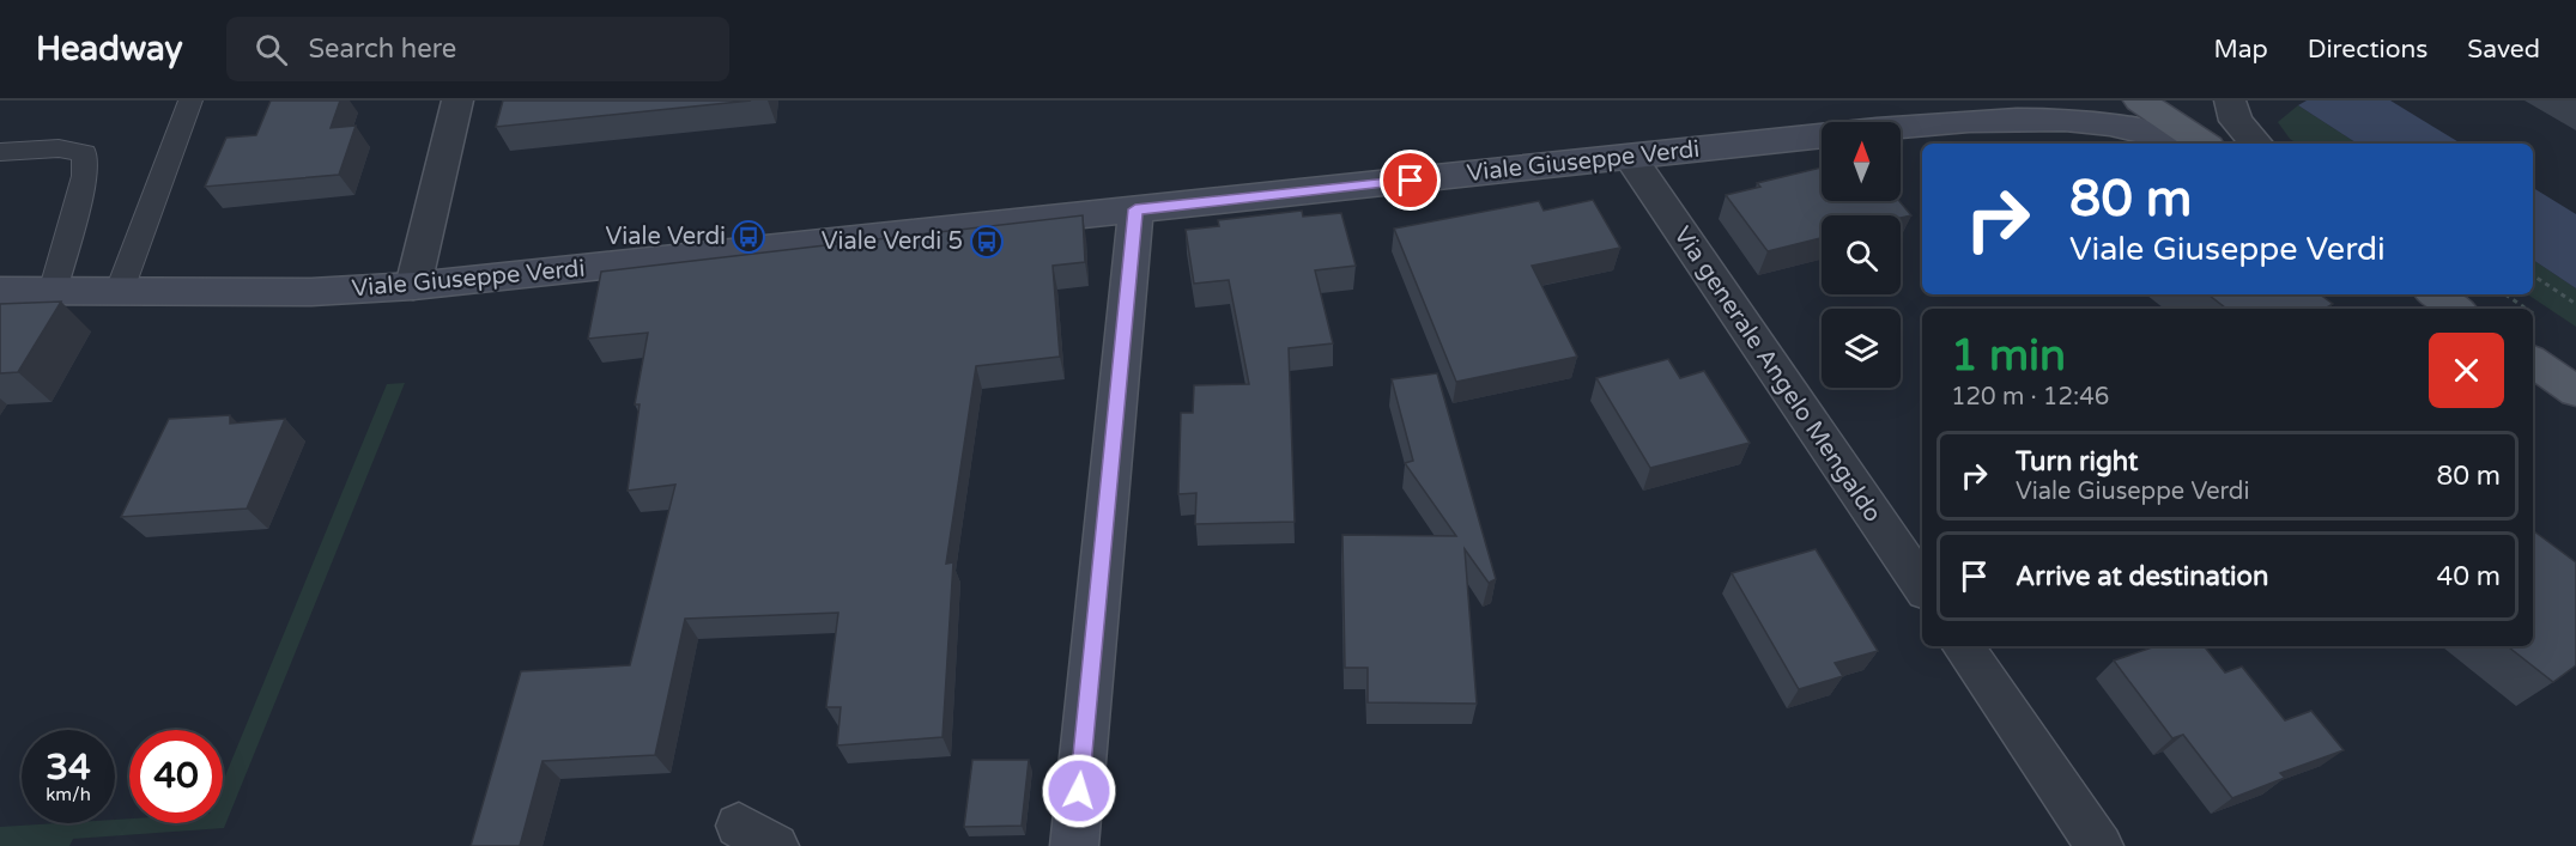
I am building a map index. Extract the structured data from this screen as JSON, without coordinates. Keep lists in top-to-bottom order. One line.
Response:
{"streets":{"street":["Viale Giuseppe Verdi","Via generale Angelo Mengaldo"]},"crossings":[["Viale Giuseppe Verdi","Via generale Angelo Mengaldo"]],"places":{"bus stop":["Viale Verdi","Viale Verdi 5"]},"north":"top","page":{"header":"Headway","search":"Search here","nav":["Map","Directions","Saved"],"turn":["80 m","Viale Giuseppe Verdi"],"heading":["1 min","120 m · 12:46"],"list":[{"name":"Turn right","note":"Viale Giuseppe Verdi","value":"80 m"},{"name":"Arrive at destination","value":"40 m"}],"speed":"34 km/h","limit":"40"}}
